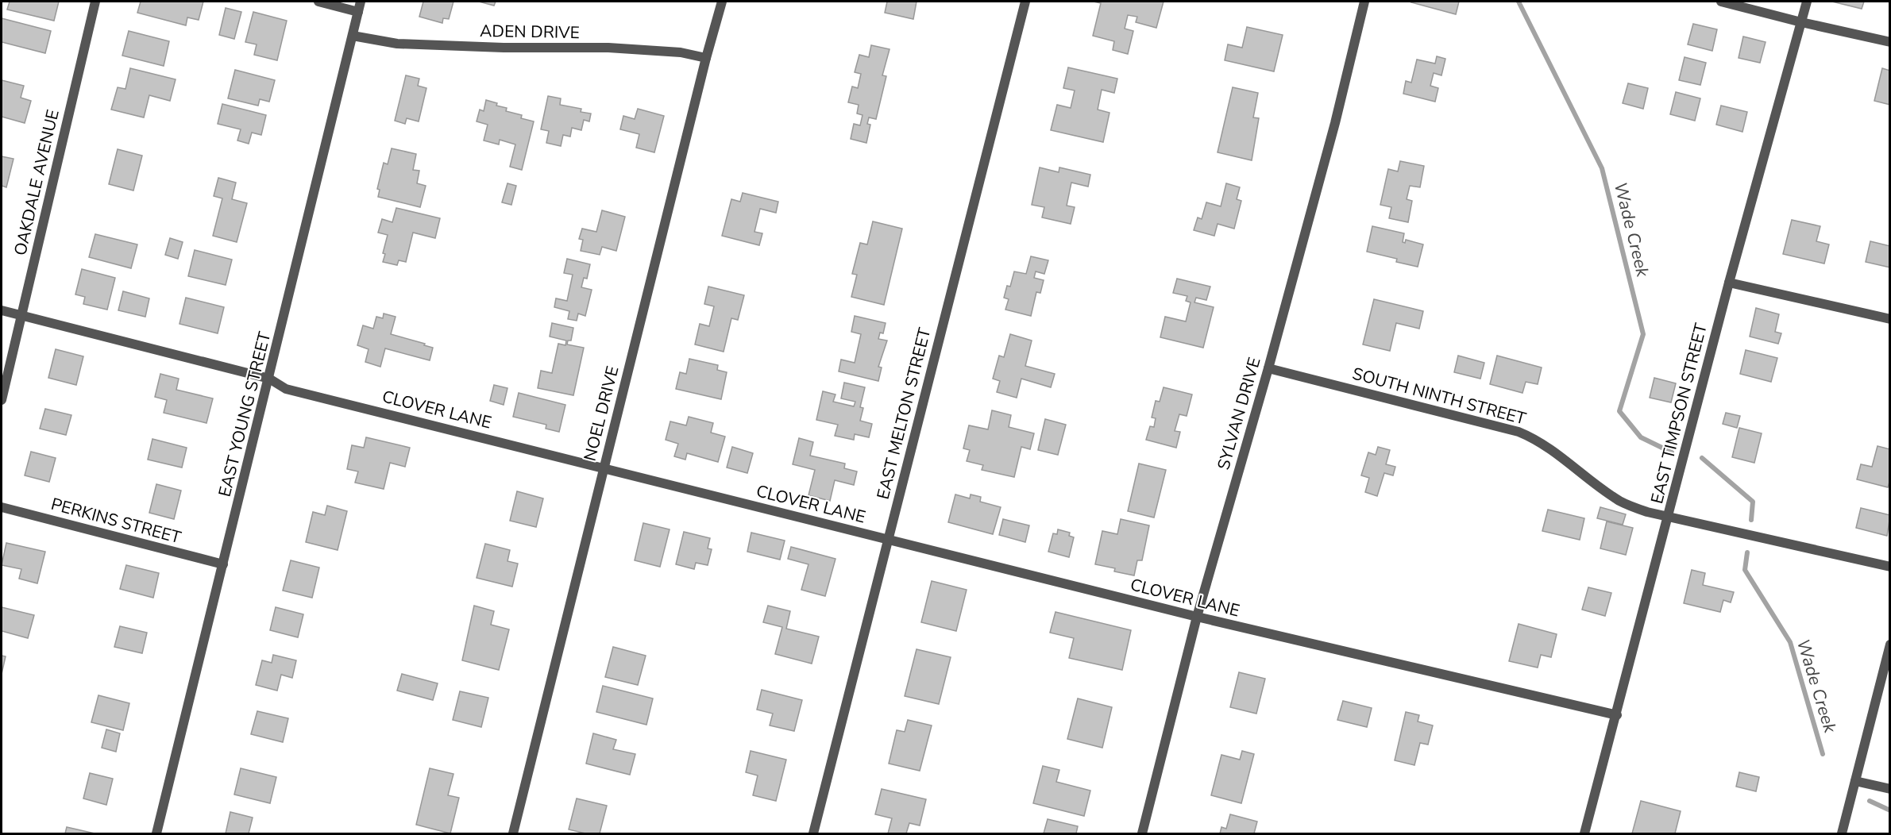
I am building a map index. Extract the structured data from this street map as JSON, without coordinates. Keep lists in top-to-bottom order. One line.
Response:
{"streets":{"street":["ADEN DRIVE","OAKDALE AVENUE","SOUTH NINTH STREET","CLOVER LANE","NOEL DRIVE","EAST MELTON STREET","SYLVAN DRIVE","EAST TIMPSON STREET","EAST YOUNG STREET","PERKINS STREET"]},"crossings":[["ADEN DRIVE","NOEL DRIVE"],["ADEN DRIVE","EAST YOUNG STREET"],["OAKDALE AVENUE","CLOVER LANE"],["SOUTH NINTH STREET","SYLVAN DRIVE"],["SOUTH NINTH STREET","EAST TIMPSON STREET"],["CLOVER LANE","NOEL DRIVE"],["CLOVER LANE","EAST MELTON STREET"],["CLOVER LANE","SYLVAN DRIVE"],["CLOVER LANE","EAST TIMPSON STREET"],["CLOVER LANE","EAST YOUNG STREET"],["EAST YOUNG STREET","PERKINS STREET"]],"water":["Wade Creek"]}
